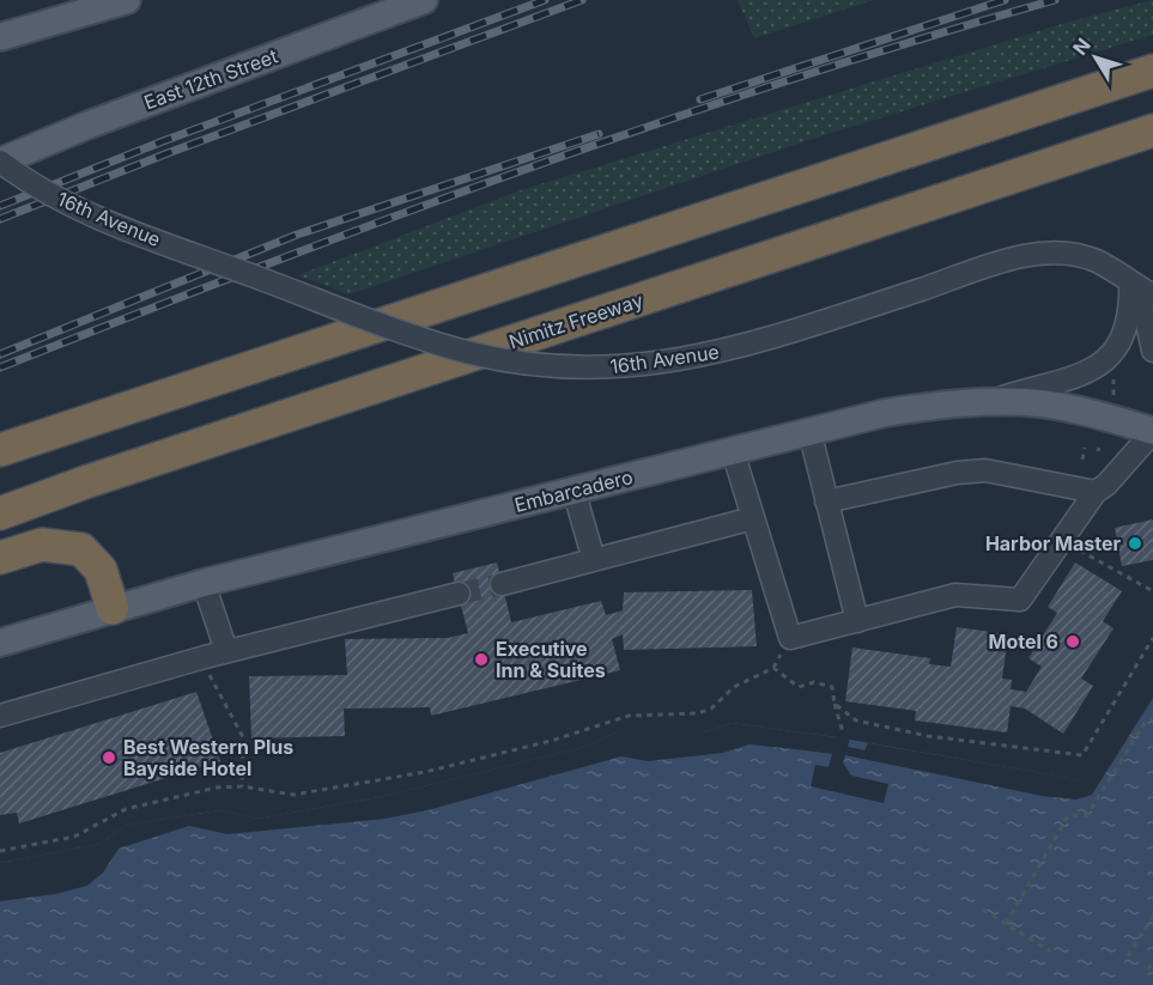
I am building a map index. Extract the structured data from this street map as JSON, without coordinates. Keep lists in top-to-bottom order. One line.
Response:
{"streets":{"highway":["Nimitz Freeway"],"main road":["East 12th Street","Embarcadero"],"street":["16th Avenue"]},"crossings":[["East 12th Street","16th Avenue"]],"places":["Harbor Master","Motel 6","Executive Inn & Suites","Best Western Plus Bayside Hotel"],"north":"top left"}
